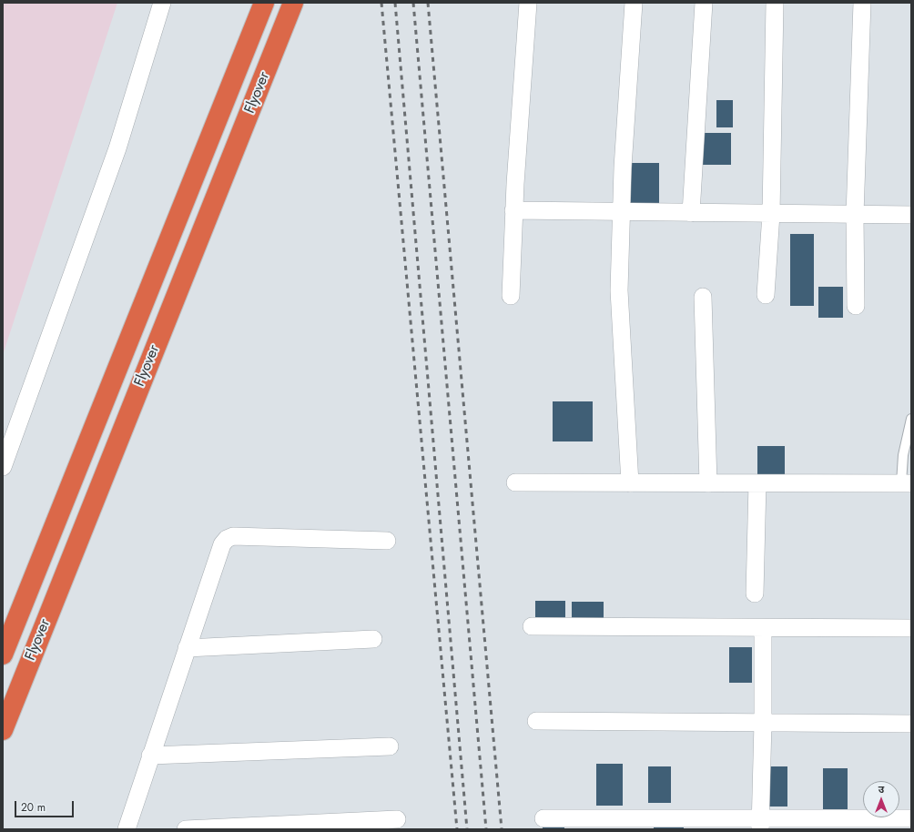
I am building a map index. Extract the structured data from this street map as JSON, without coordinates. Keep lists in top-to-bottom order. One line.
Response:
{"streets":{"highway":["Flyover"]},"scale_bar":"20 m","north":"top"}
